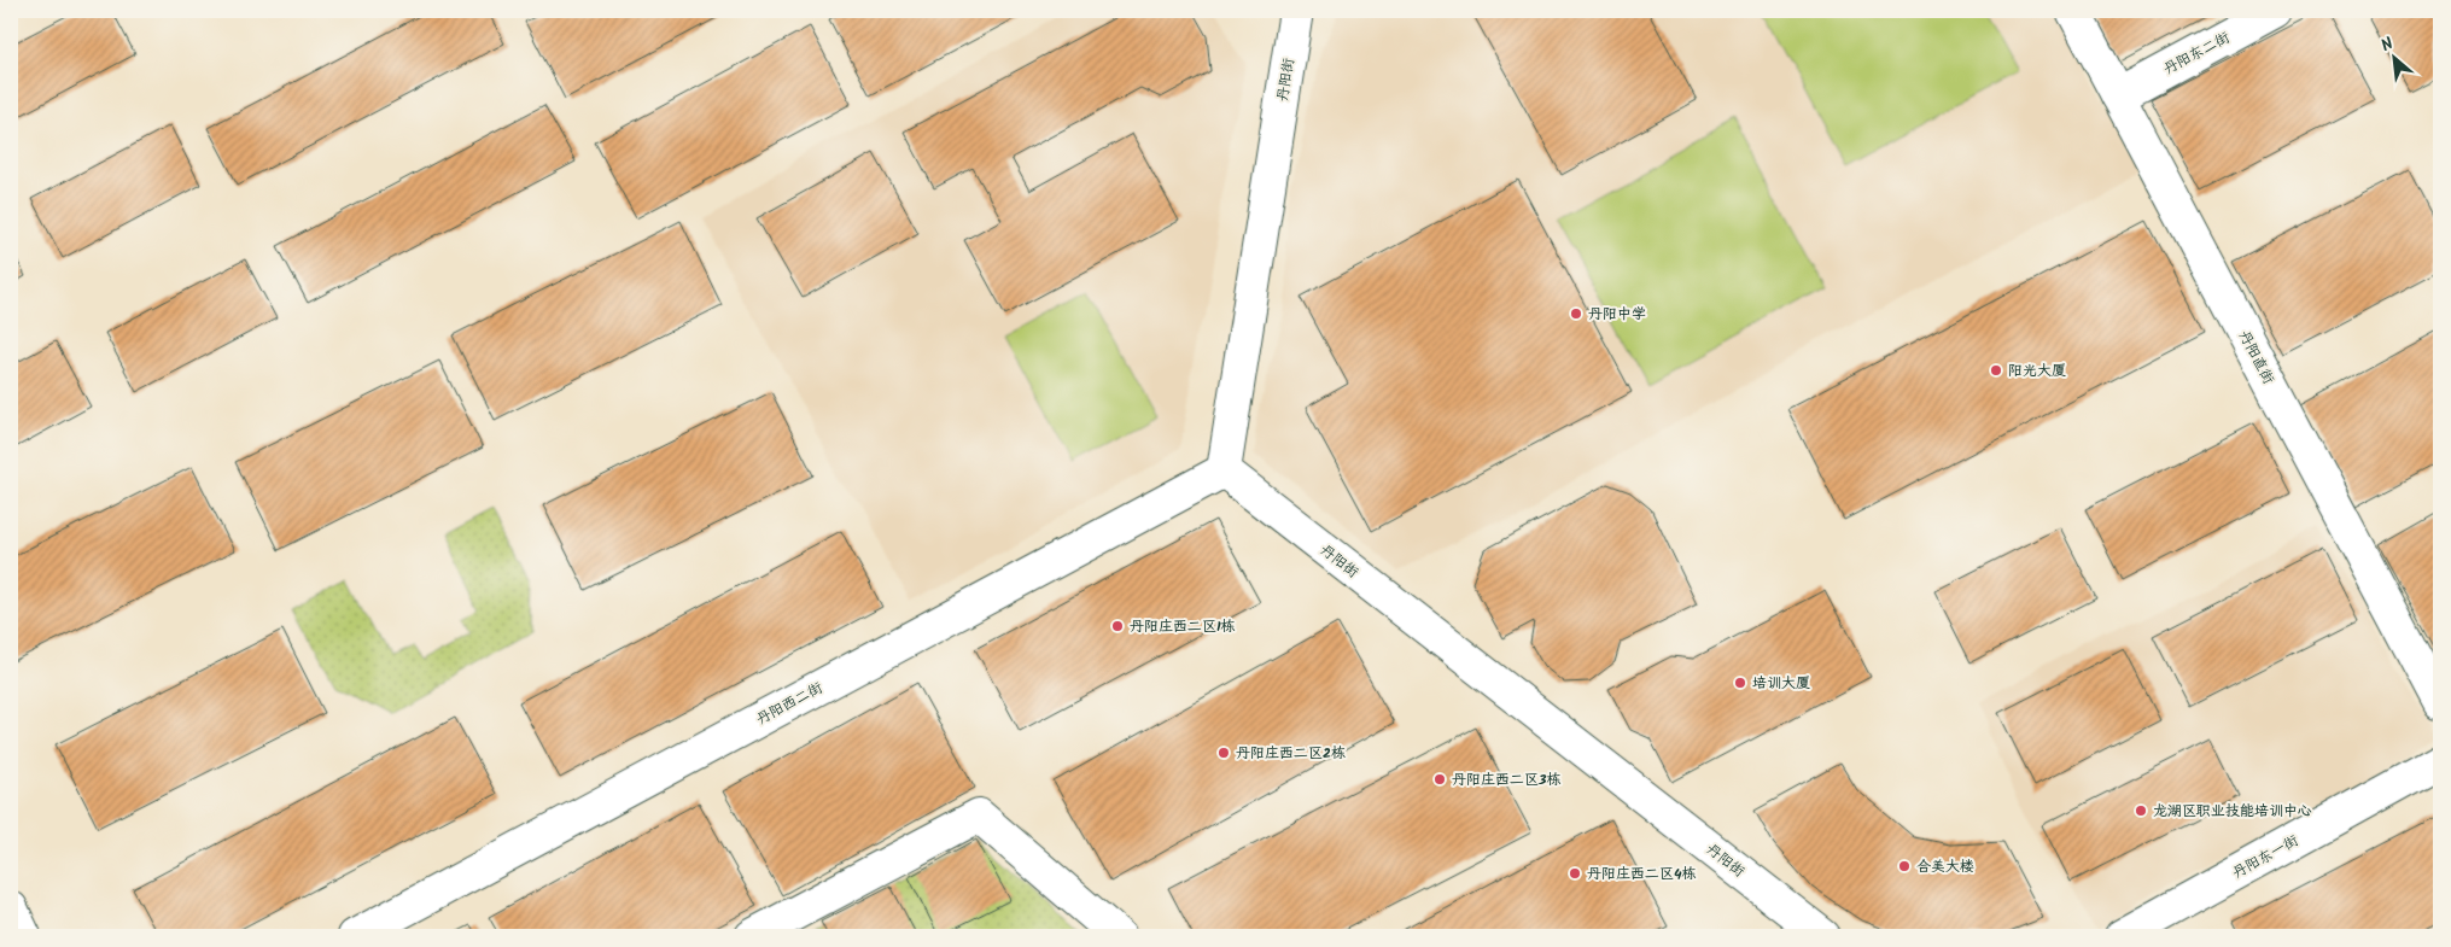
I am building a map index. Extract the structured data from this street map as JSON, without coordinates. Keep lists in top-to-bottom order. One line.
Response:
{"streets":{"street":["丹阳东二街","丹阳街","丹阳直街","丹阳西二街","丹阳东一街"]},"crossings":[["丹阳东二街","丹阳直街"],["丹阳街","丹阳西二街"]],"places":["丹阳中学","阳光大厦","丹阳庄西二区1栋","培训大厦","丹阳庄西二区2栋","丹阳庄西二区3栋","龙湖区职业技能培训中心","合美大楼","丹阳庄西二区4栋"],"north":"top left"}
